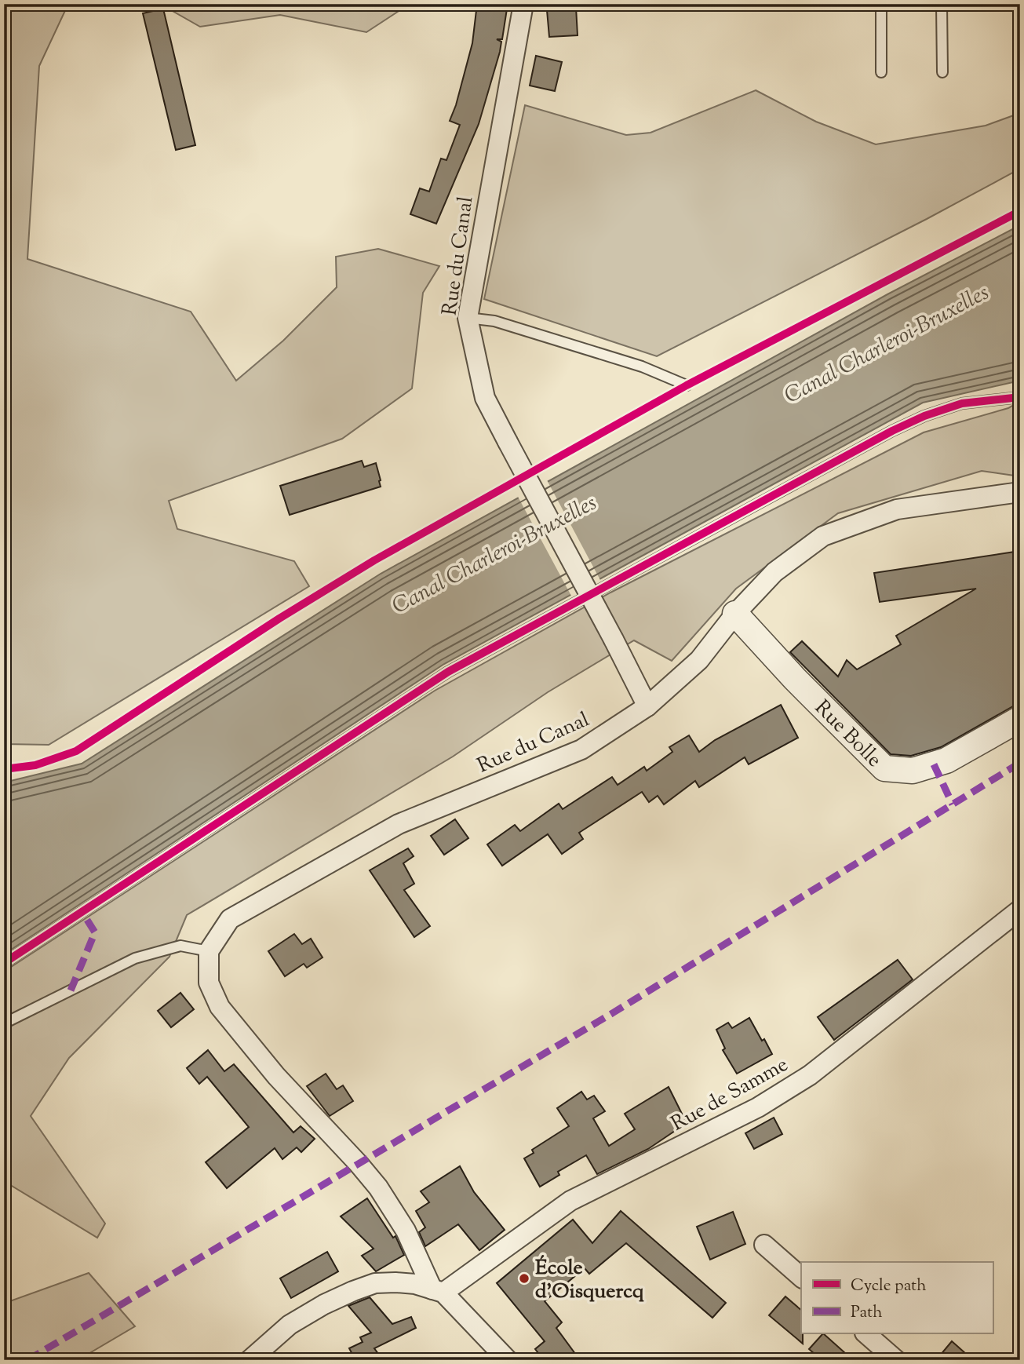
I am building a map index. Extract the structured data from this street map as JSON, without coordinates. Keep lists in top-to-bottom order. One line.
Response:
{"streets":{"street":["Rue du Canal","Rue Bolle","Rue de Samme"]},"water":["Canal Charleroi-Bruxelles"],"places":["École d'Oisquercq"],"legend":["Cycle path","Path"]}
